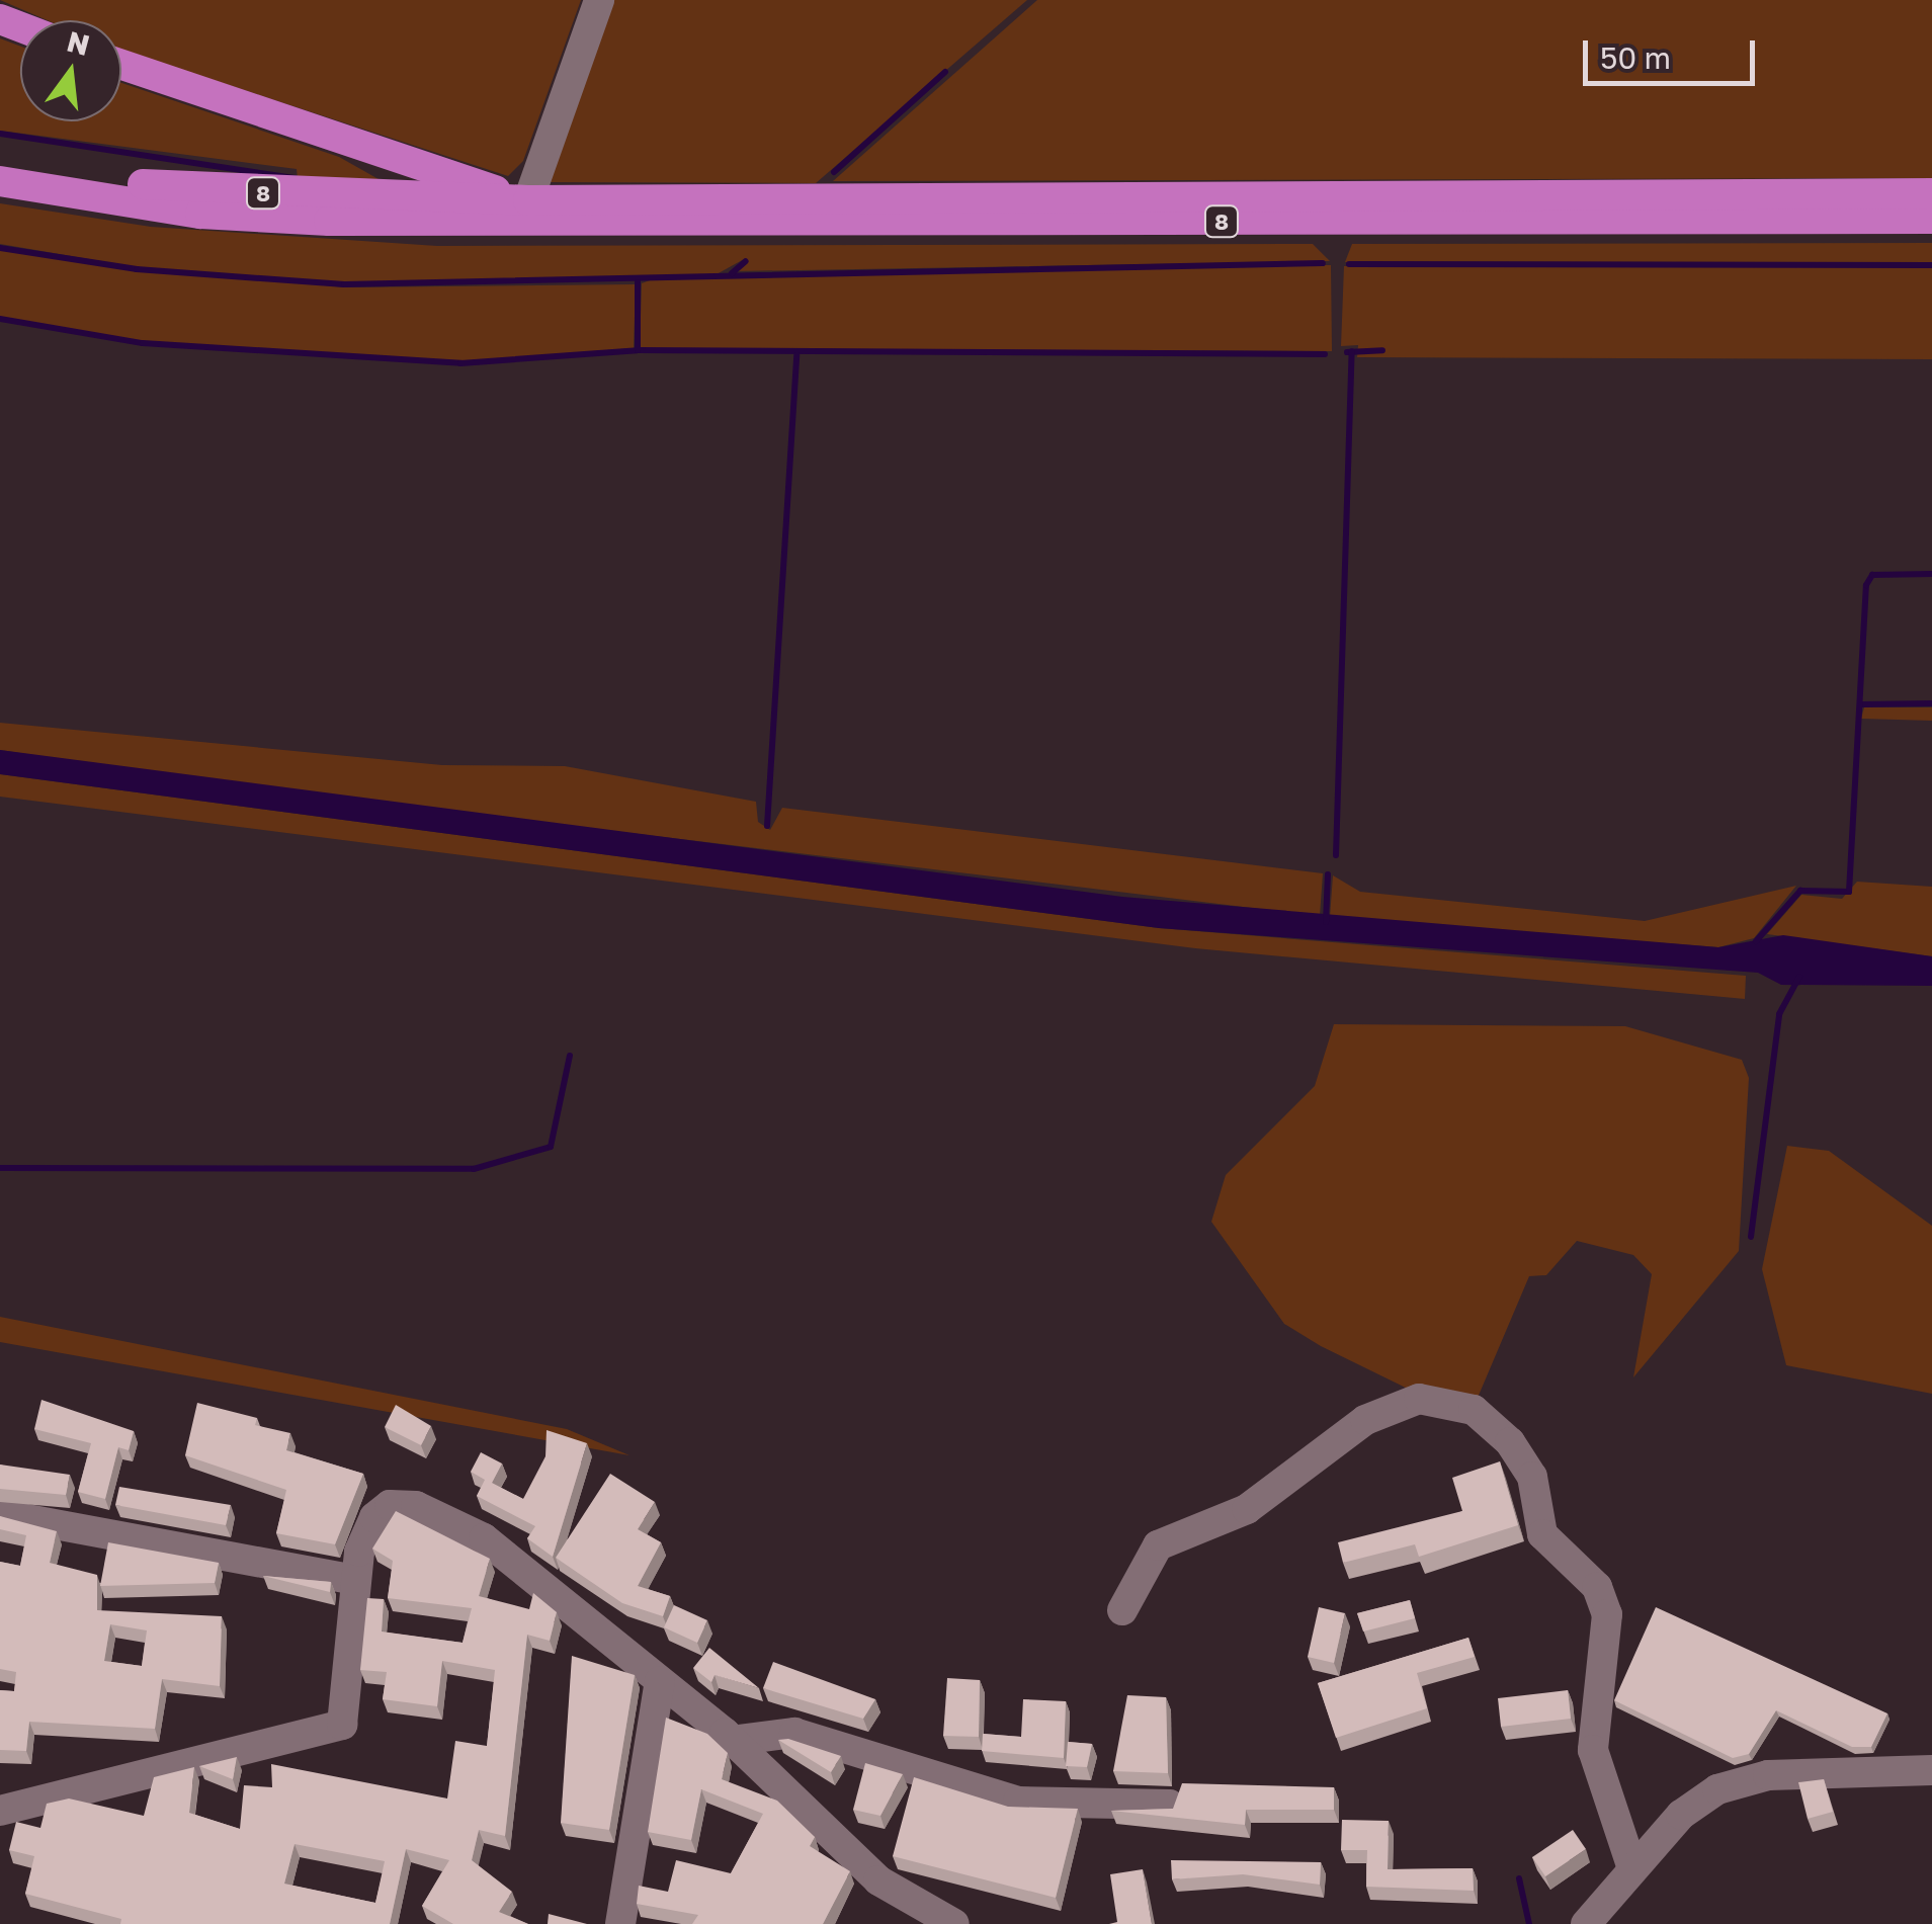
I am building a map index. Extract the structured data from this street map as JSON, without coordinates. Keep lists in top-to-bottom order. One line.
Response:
{"streets":{"highway":["8"]},"scale_bar":"50 m","north":"top"}
